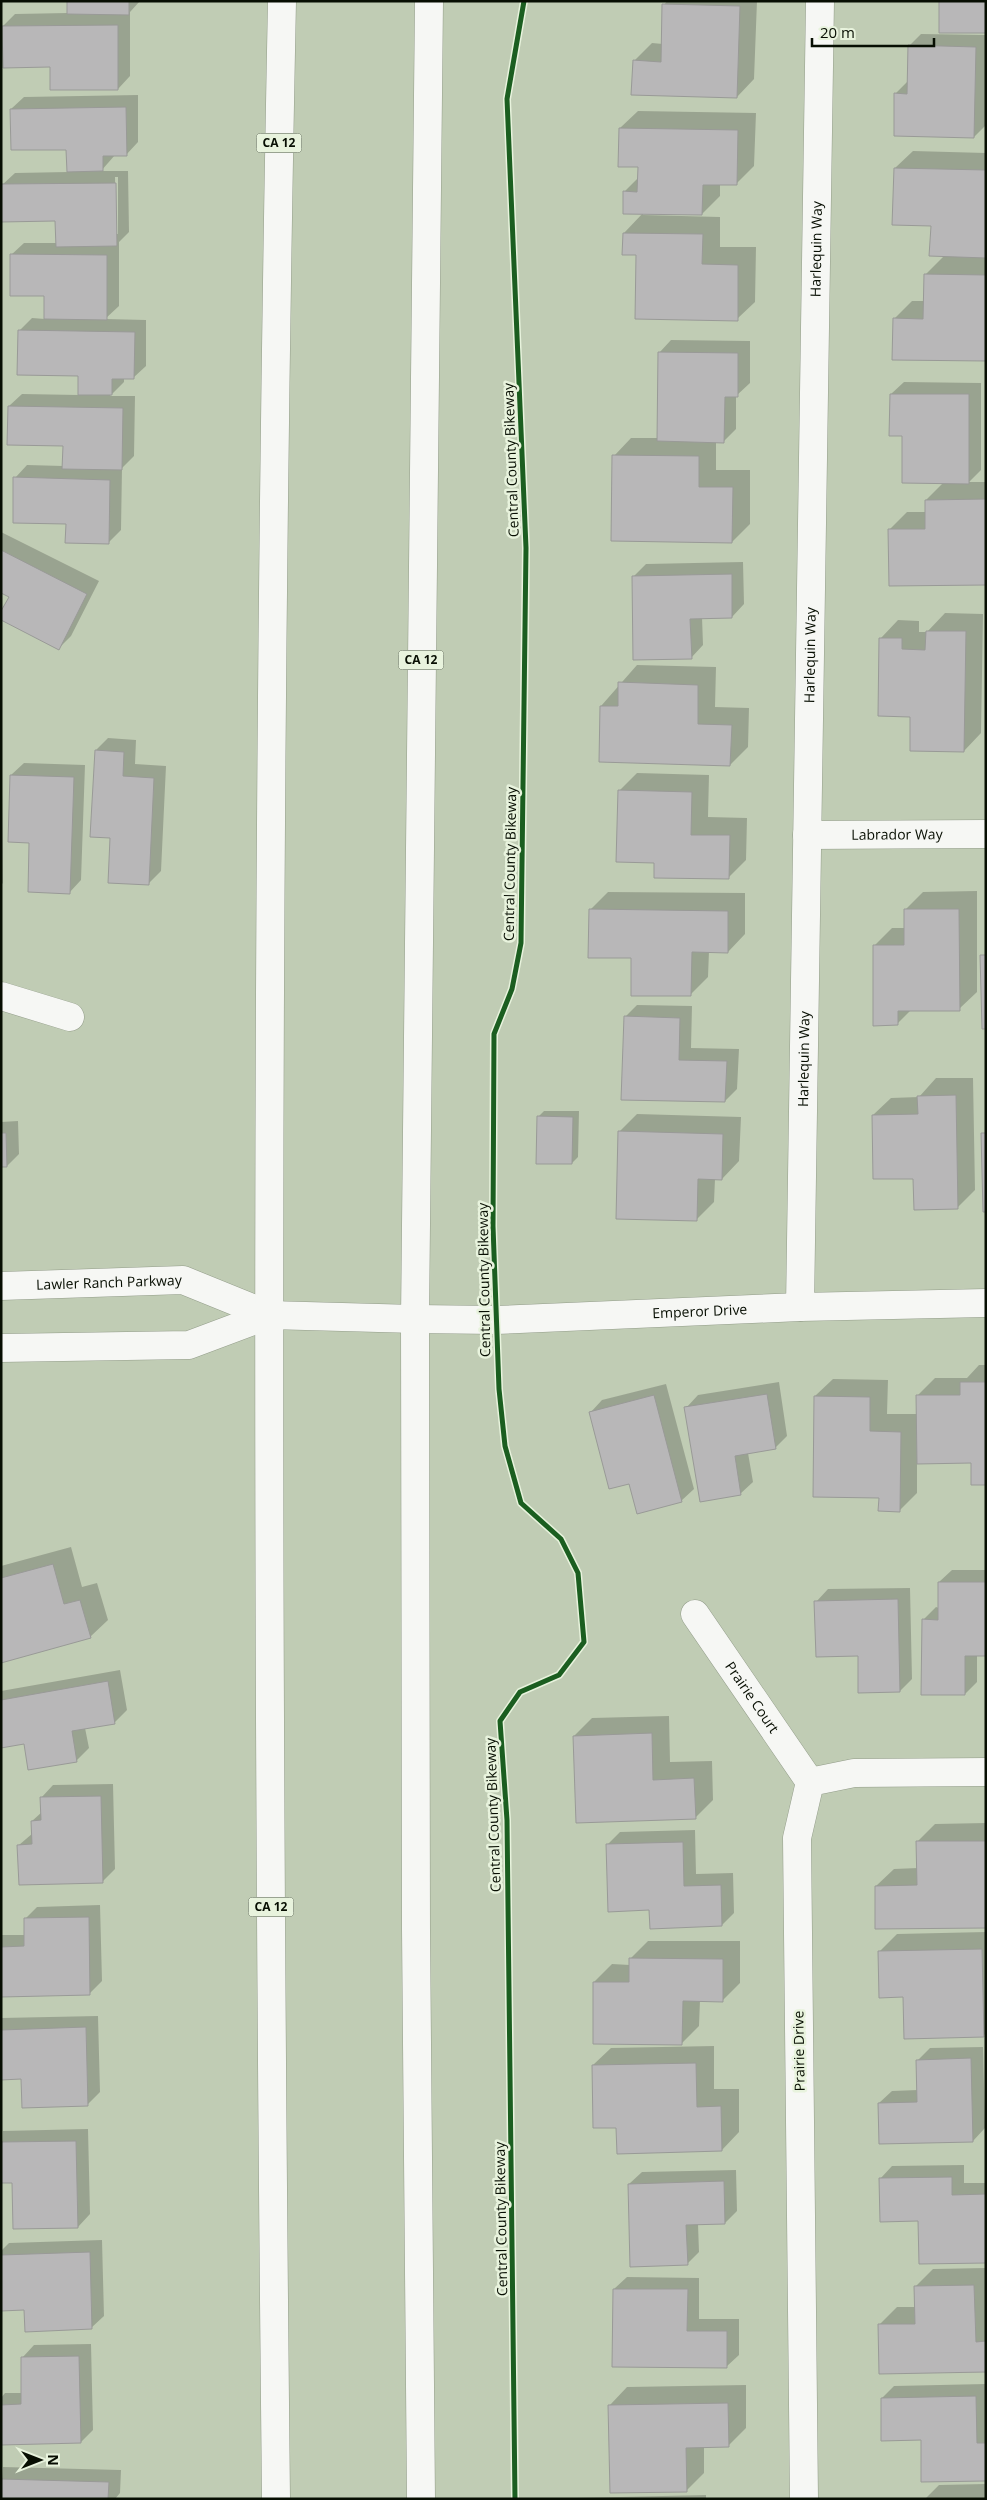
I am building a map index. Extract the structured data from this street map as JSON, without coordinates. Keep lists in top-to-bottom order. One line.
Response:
{"streets":{"main road":["CA 12","Harlequin Way","Labrador Way","Lawler Ranch Parkway","Emperor Drive","Prairie Court","Prairie Drive"],"cycle path":["Central County Bikeway"]},"crossings":[["CA 12","Lawler Ranch Parkway"],["CA 12","Emperor Drive"],["Harlequin Way","Labrador Way"],["Harlequin Way","Emperor Drive"],["Lawler Ranch Parkway","Emperor Drive"],["Prairie Court","Prairie Drive"]],"scale_bar":"20 m","north":"right"}
